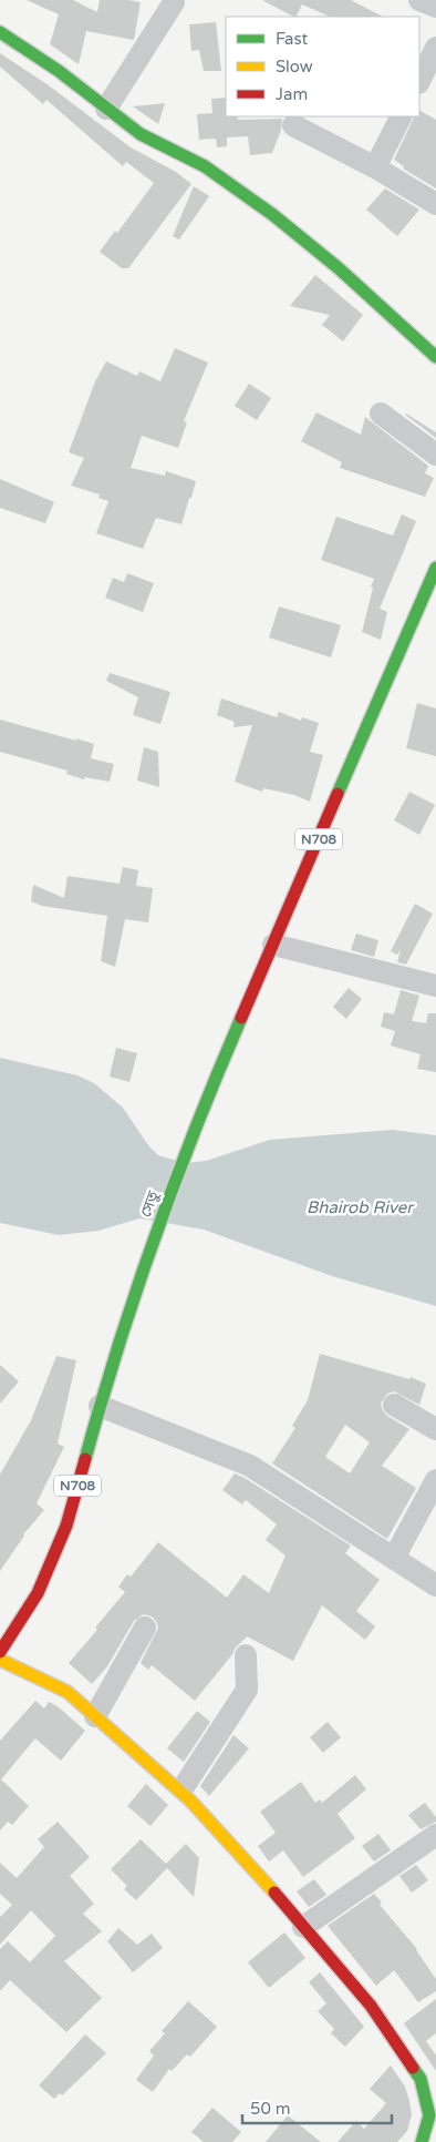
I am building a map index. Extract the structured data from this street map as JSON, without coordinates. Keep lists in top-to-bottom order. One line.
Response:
{"streets":{"main road":["N708","সেতু"]},"crossings":[["N708","সেতু"]],"water":["Bhairob River"],"legend":["Fast","Slow","Jam"],"scale_bar":"50 m"}
